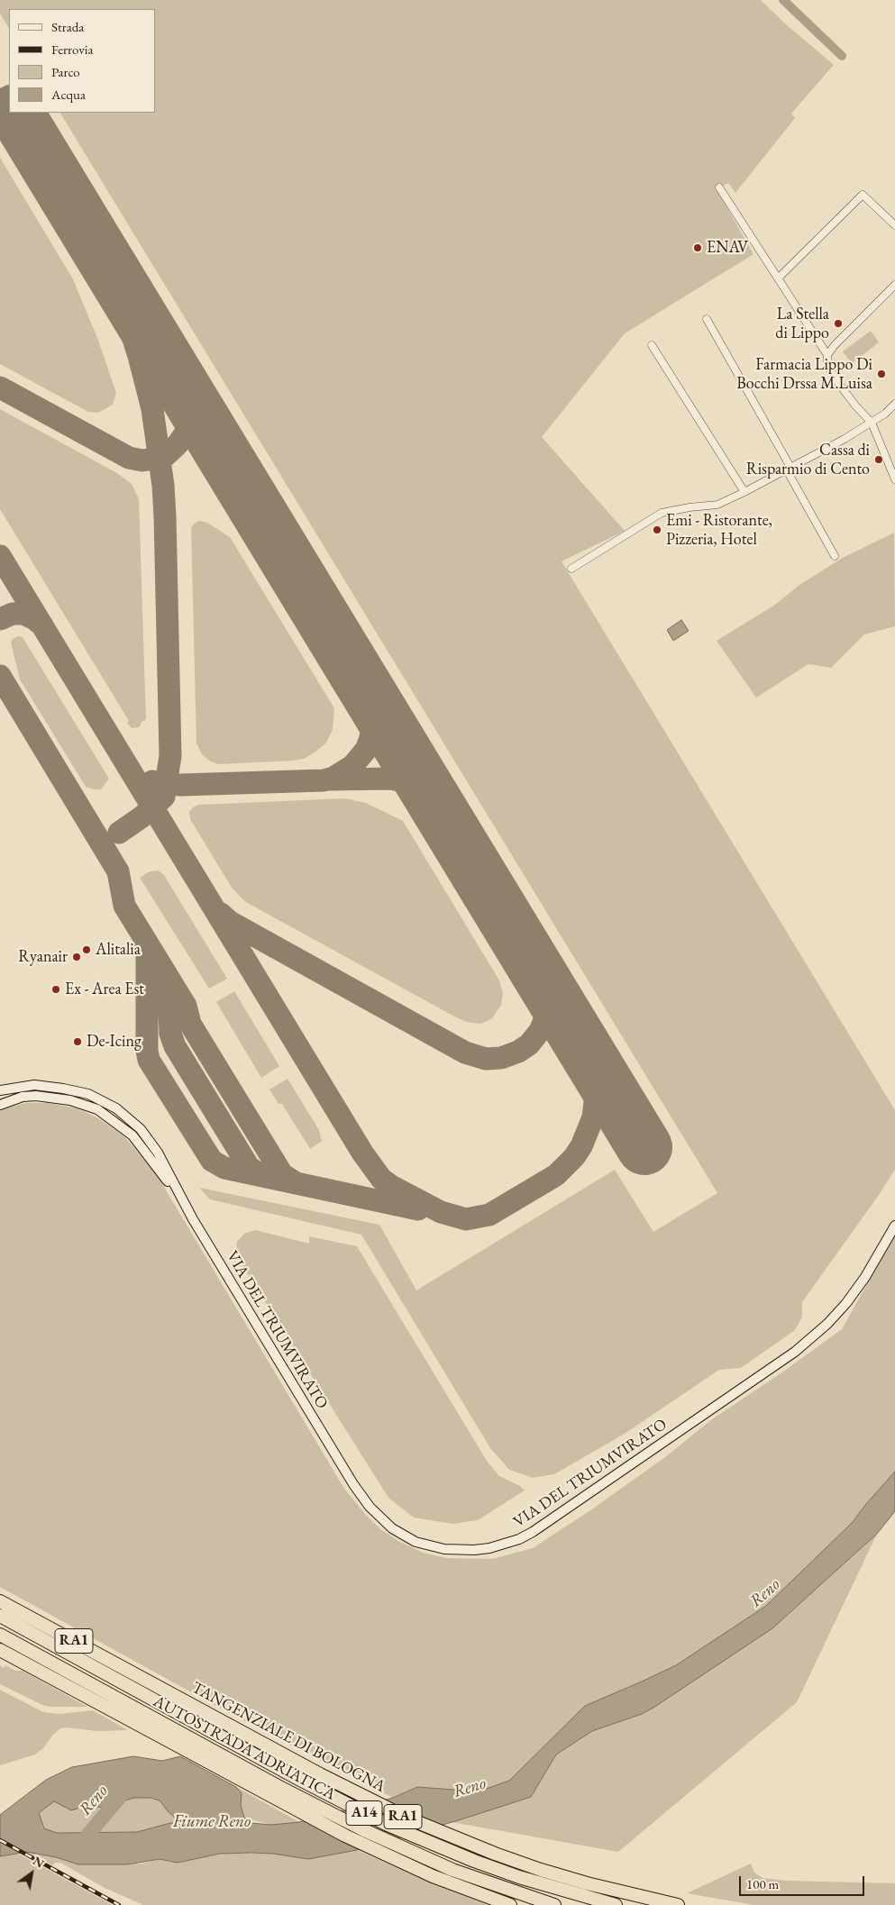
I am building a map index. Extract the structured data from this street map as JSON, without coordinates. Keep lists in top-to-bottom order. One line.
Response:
{"streets":{"highway":["RA1","TANGENZIALE DI BOLOGNA","AUTOSTRADA ADRIATICA","A14"],"street":["VIA DEL TRIUMVIRATO"]},"water":["Reno","Fiume Reno"],"places":["ENAV","La Stella di Lippo","Farmacia Lippo Di Bocchi Drssa M.Luisa","Cassa di Risparmio di Cento","Emi - Ristorante, Pizzeria, Hotel","Alitalia","Ryanair","Ex - Area Est","De-Icing"],"legend":["Strada","Ferrovia","Parco","Acqua"],"scale_bar":"100 m","north":"top right"}
